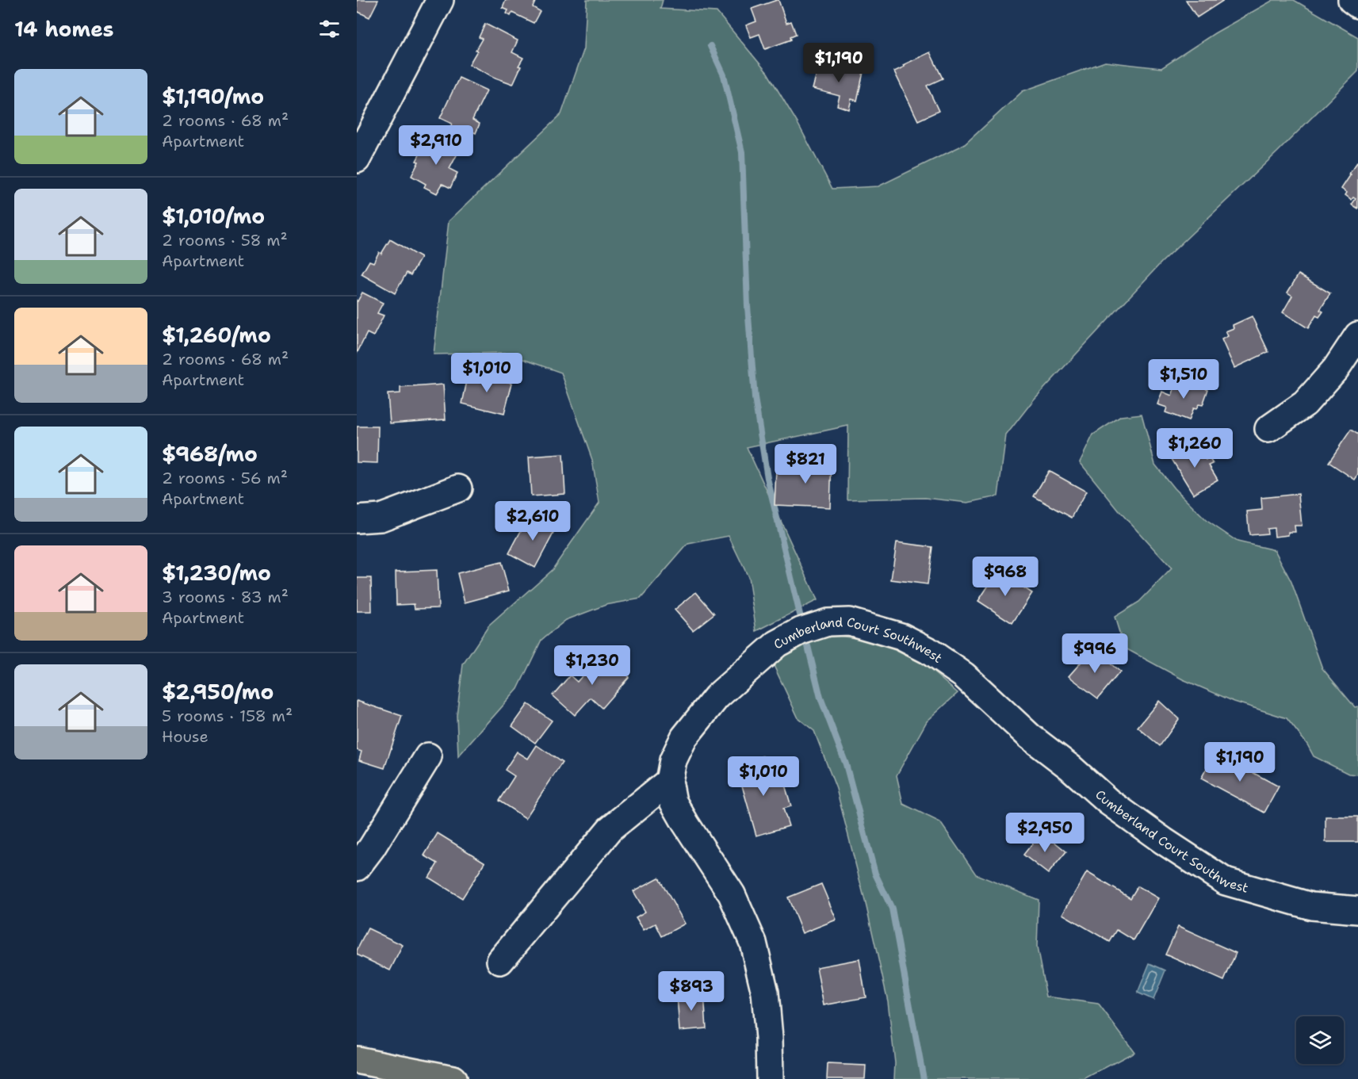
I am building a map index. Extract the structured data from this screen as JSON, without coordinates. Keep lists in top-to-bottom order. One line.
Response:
{"streets":{"street":["Cumberland Court Southwest"]},"page":{"heading":"14 homes","price":["$1,190","$2,910","$1,010","$1,510","$1,260","$821","$2,610","$968","$996","$1,230","$1,190","$1,010","$2,950","$893"],"list":[{"name":"$1,190/mo","note":"2 rooms · 68 m² · Apartment"},{"name":"$1,010/mo","note":"2 rooms · 58 m² · Apartment"},{"name":"$1,260/mo","note":"2 rooms · 68 m² · Apartment"},{"name":"$968/mo","note":"2 rooms · 56 m² · Apartment"},{"name":"$1,230/mo","note":"3 rooms · 83 m² · Apartment"},{"name":"$2,950/mo","note":"5 rooms · 158 m² · House"}]}}
